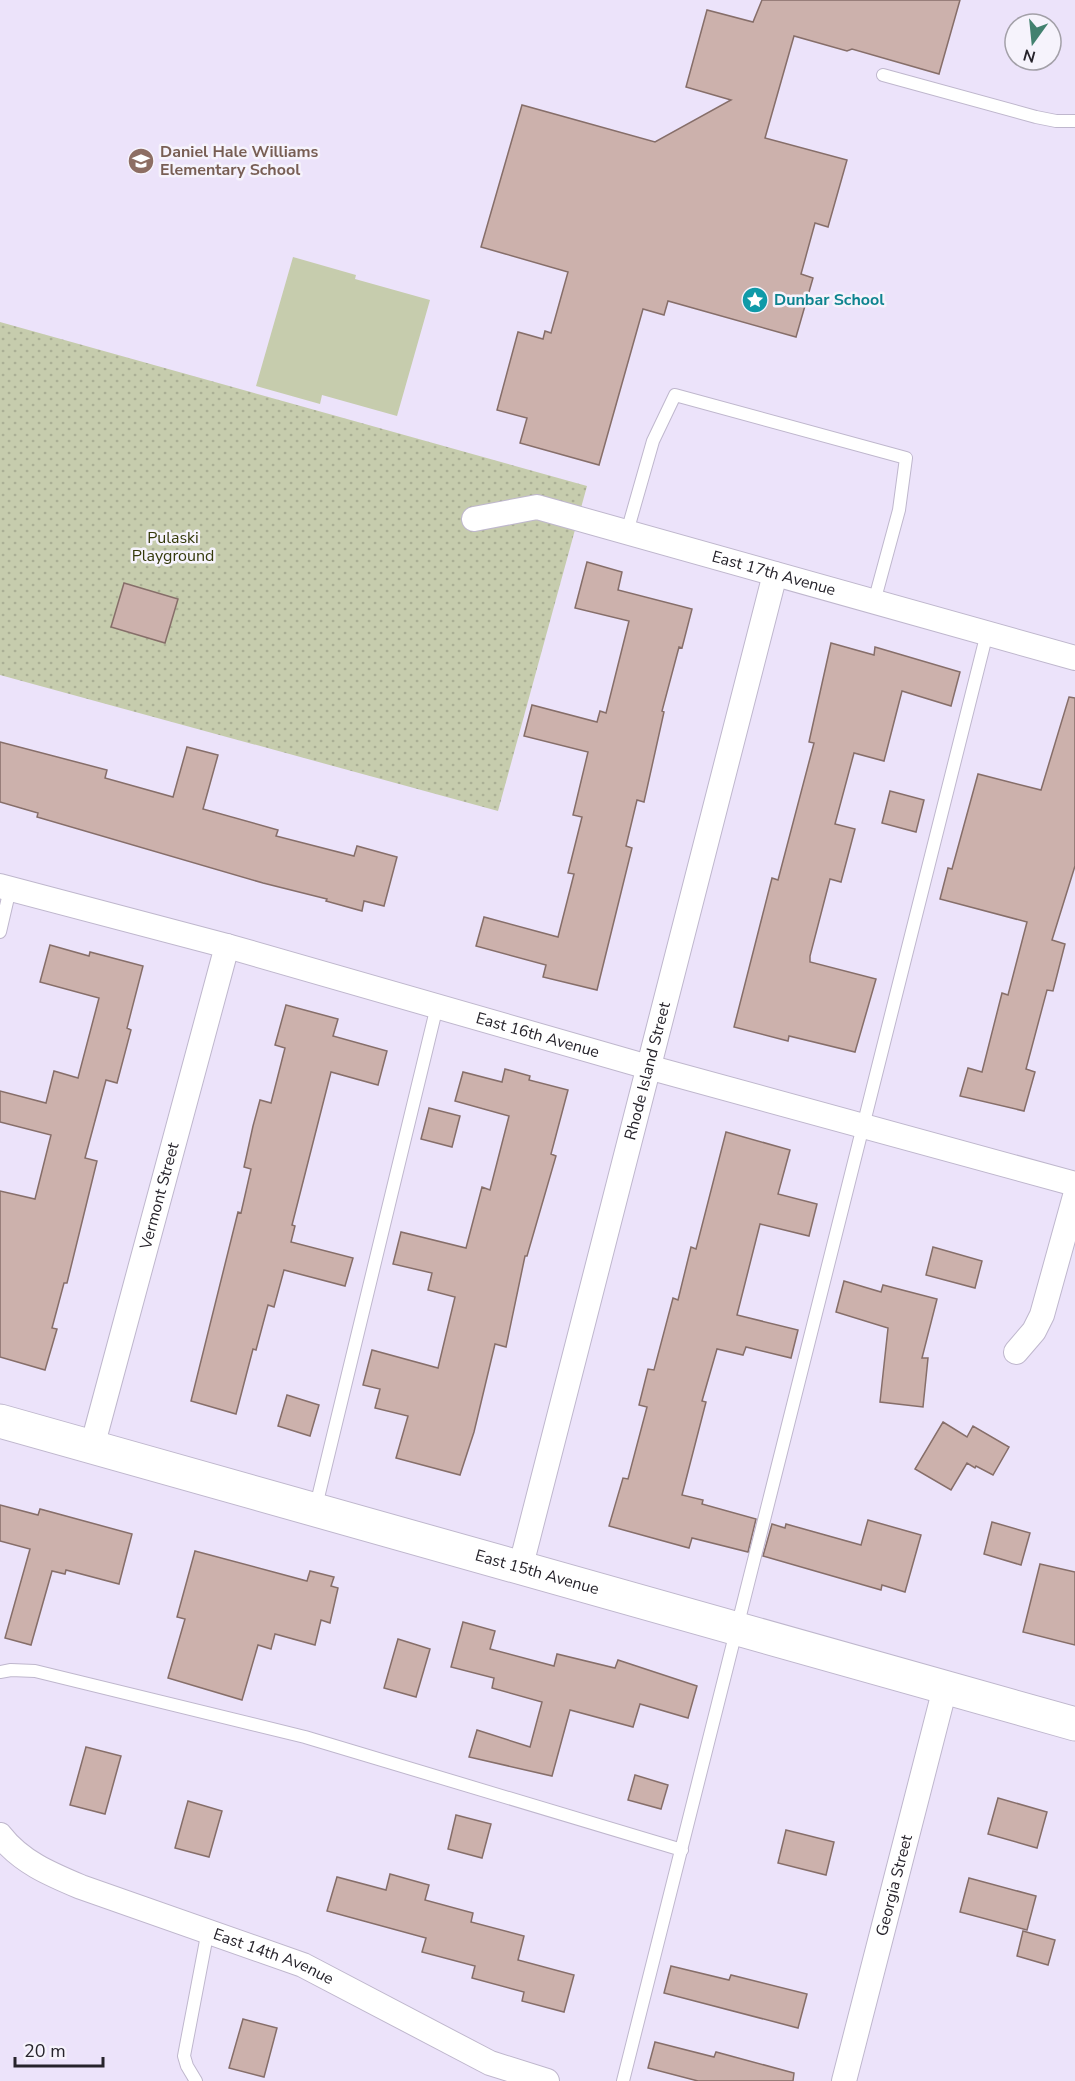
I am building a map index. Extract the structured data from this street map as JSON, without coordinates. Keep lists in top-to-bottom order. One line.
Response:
{"streets":{"main road":["East 15th Avenue"],"street":["East 17th Avenue","East 16th Avenue","Rhode Island Street","Vermont Street","Georgia Street","East 14th Avenue"]},"crossings":[["East 17th Avenue","Rhode Island Street"],["East 16th Avenue","Rhode Island Street"],["East 16th Avenue","Vermont Street"],["Rhode Island Street","East 15th Avenue"],["Vermont Street","East 15th Avenue"],["East 15th Avenue","Georgia Street"]],"parks":["Pulaski Playground"],"places":{"school or university":["Daniel Hale Williams Elementary School"],"place":["Dunbar School"]},"scale_bar":"20 m","north":"bottom"}
